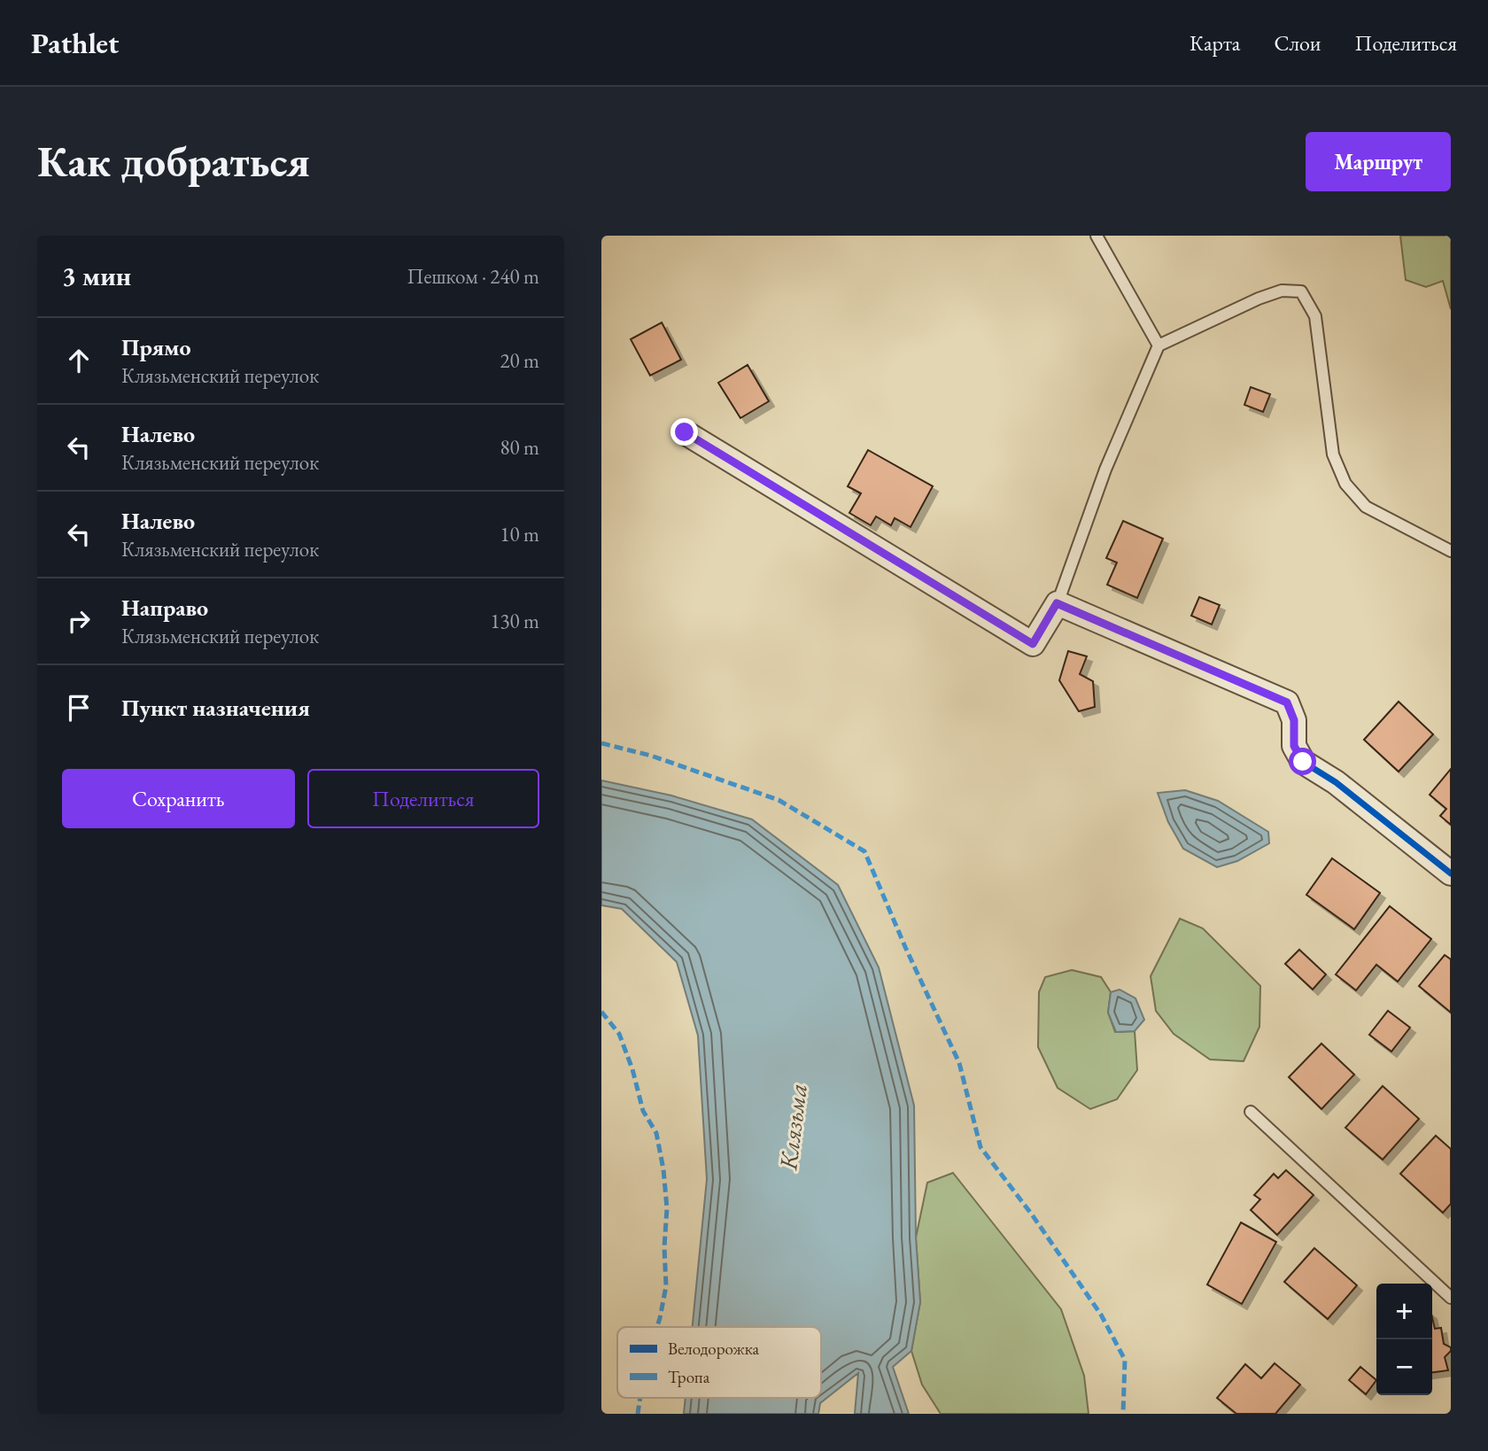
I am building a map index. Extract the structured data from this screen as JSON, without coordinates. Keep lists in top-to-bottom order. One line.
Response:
{"water":["Клязьма"],"legend":["Велодорожка","Тропа"],"page":{"header":"Pathlet","nav":["Карта","Слои","Поделиться"],"buttons":["Маршрут",["Сохранить","Поделиться"]],"title":"Как добраться","heading":["3 мин","Пешком · 240 m"],"list":[["Прямо","Клязьменский переулок","20 m"],["Налево","Клязьменский переулок","80 m"],["Налево","Клязьменский переулок","10 m"],["Направо","Клязьменский переулок","130 m"],"Пункт назначения"],"map_buttons":["+","−"]}}
